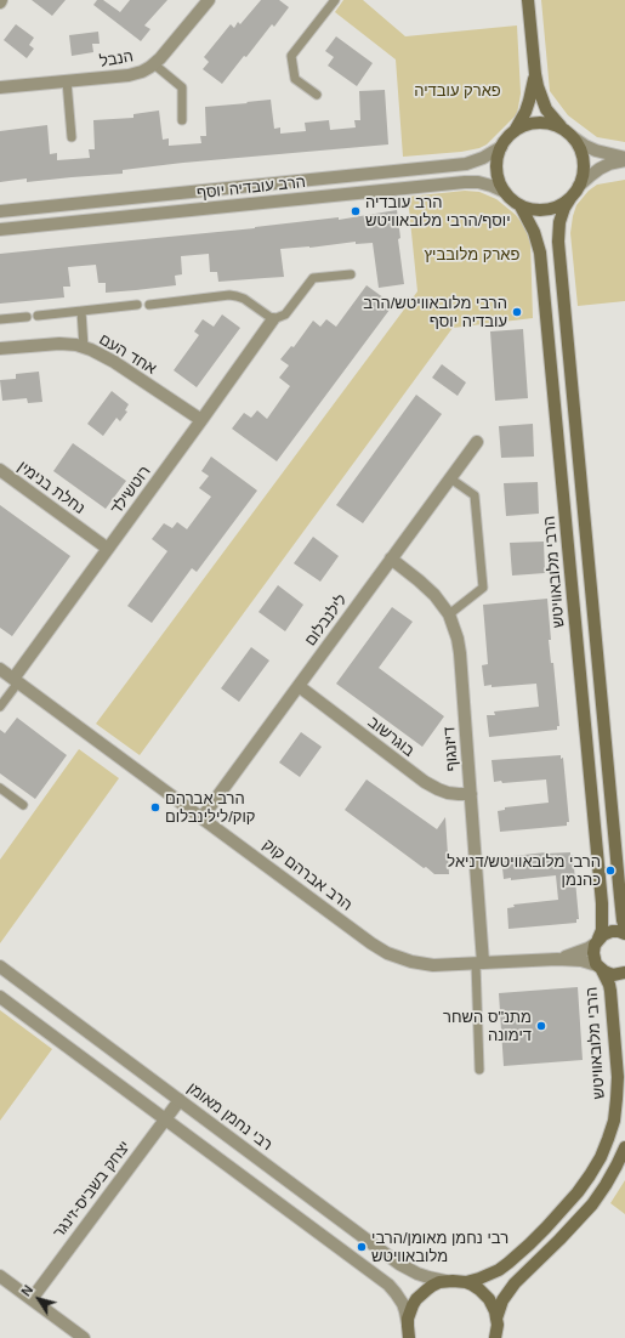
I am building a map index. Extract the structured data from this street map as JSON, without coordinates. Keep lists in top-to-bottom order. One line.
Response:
{"streets":{"main road":["הרבי מלובאוויטש"],"street":["הנבל","הרב עובדיה יוסף","אחד העם","נחלת בנימין","רוטשילד","לילנבלום","בוגרשוב","דיזנגוף","הרב אברהם קוק","רבי נחמן מאומן","יצחק בשביס-זינגר"]},"crossings":[["הרב עובדיה יוסף","הרבי מלובאוויטש"],["אחד העם","רוטשילד"],["נחלת בנימין","רוטשילד"],["רוטשילד","הרב אברהם קוק"],["הרבי מלובאוויטש","הרב אברהם קוק"],["לילנבלום","בוגרשוב"],["לילנבלום","דיזנגוף"],["לילנבלום","הרב אברהם קוק"],["בוגרשוב","דיזנגוף"],["דיזנגוף","הרב אברהם קוק"],["רבי נחמן מאומן","יצחק בשביס-זינגר"]],"parks":["פארק עובדיה","פארק מלובביץ"],"places":["הרב עובדיה יוסף/הרבי מלובאוויטש","הרבי מלובאוויטש/הרב עובדיה יוסף","הרב אברהם קוק/לילינבלום","הרבי מלובאוויטש/דניאל כהנמן","מתנ\"ס השחר דימונה","רבי נחמן מאומן/הרבי מלובאוויטש"],"north":"top left"}
